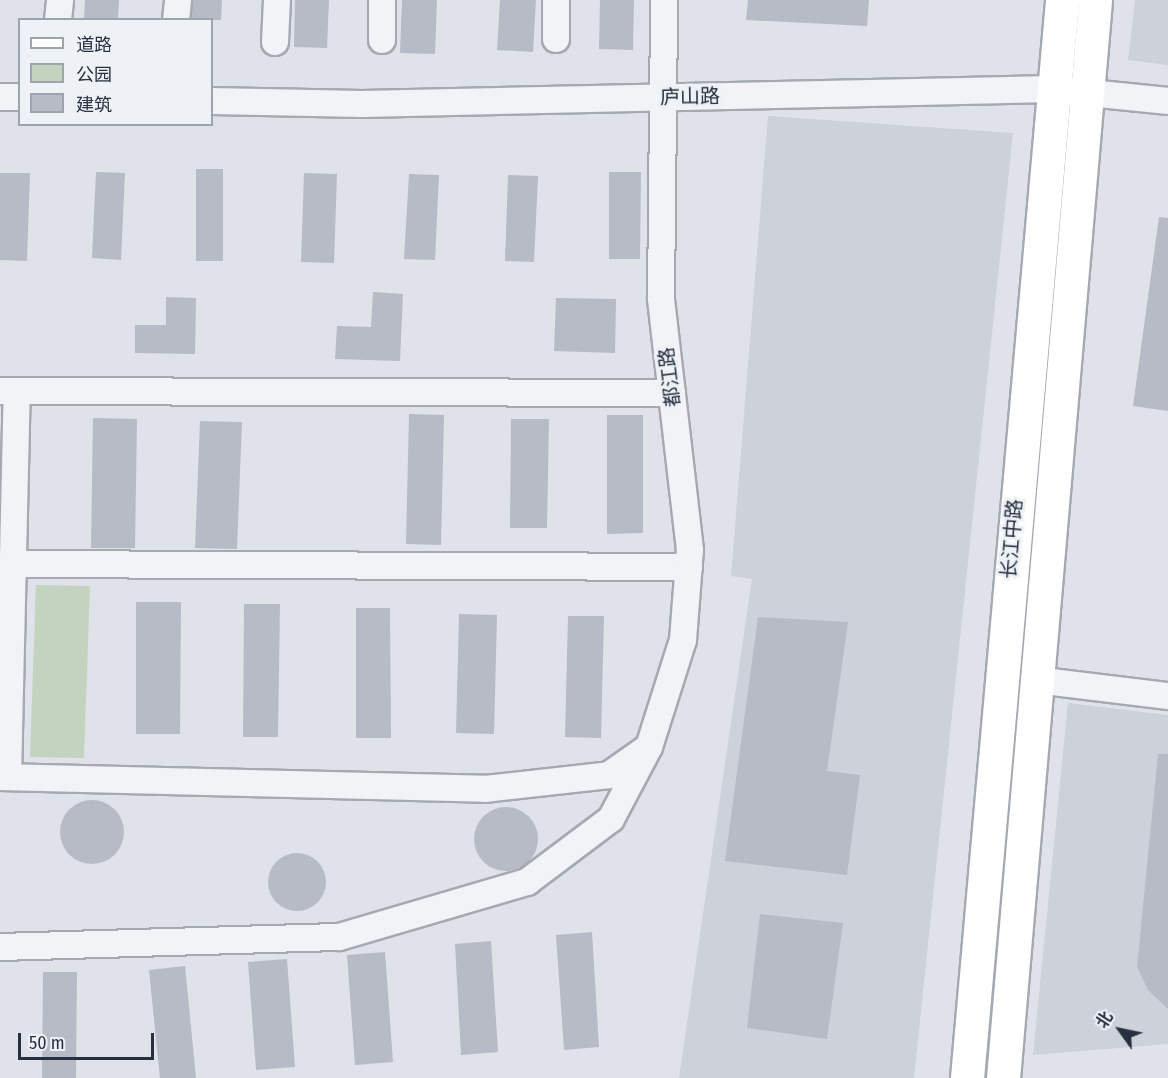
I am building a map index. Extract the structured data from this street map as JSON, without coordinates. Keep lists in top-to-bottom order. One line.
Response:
{"streets":{"main road":["长江中路"],"street":["庐山路","都江路"]},"crossings":[["庐山路","都江路"],["庐山路","长江中路"]],"legend":["道路","公园","建筑"],"scale_bar":"50 m","north":"top left"}
